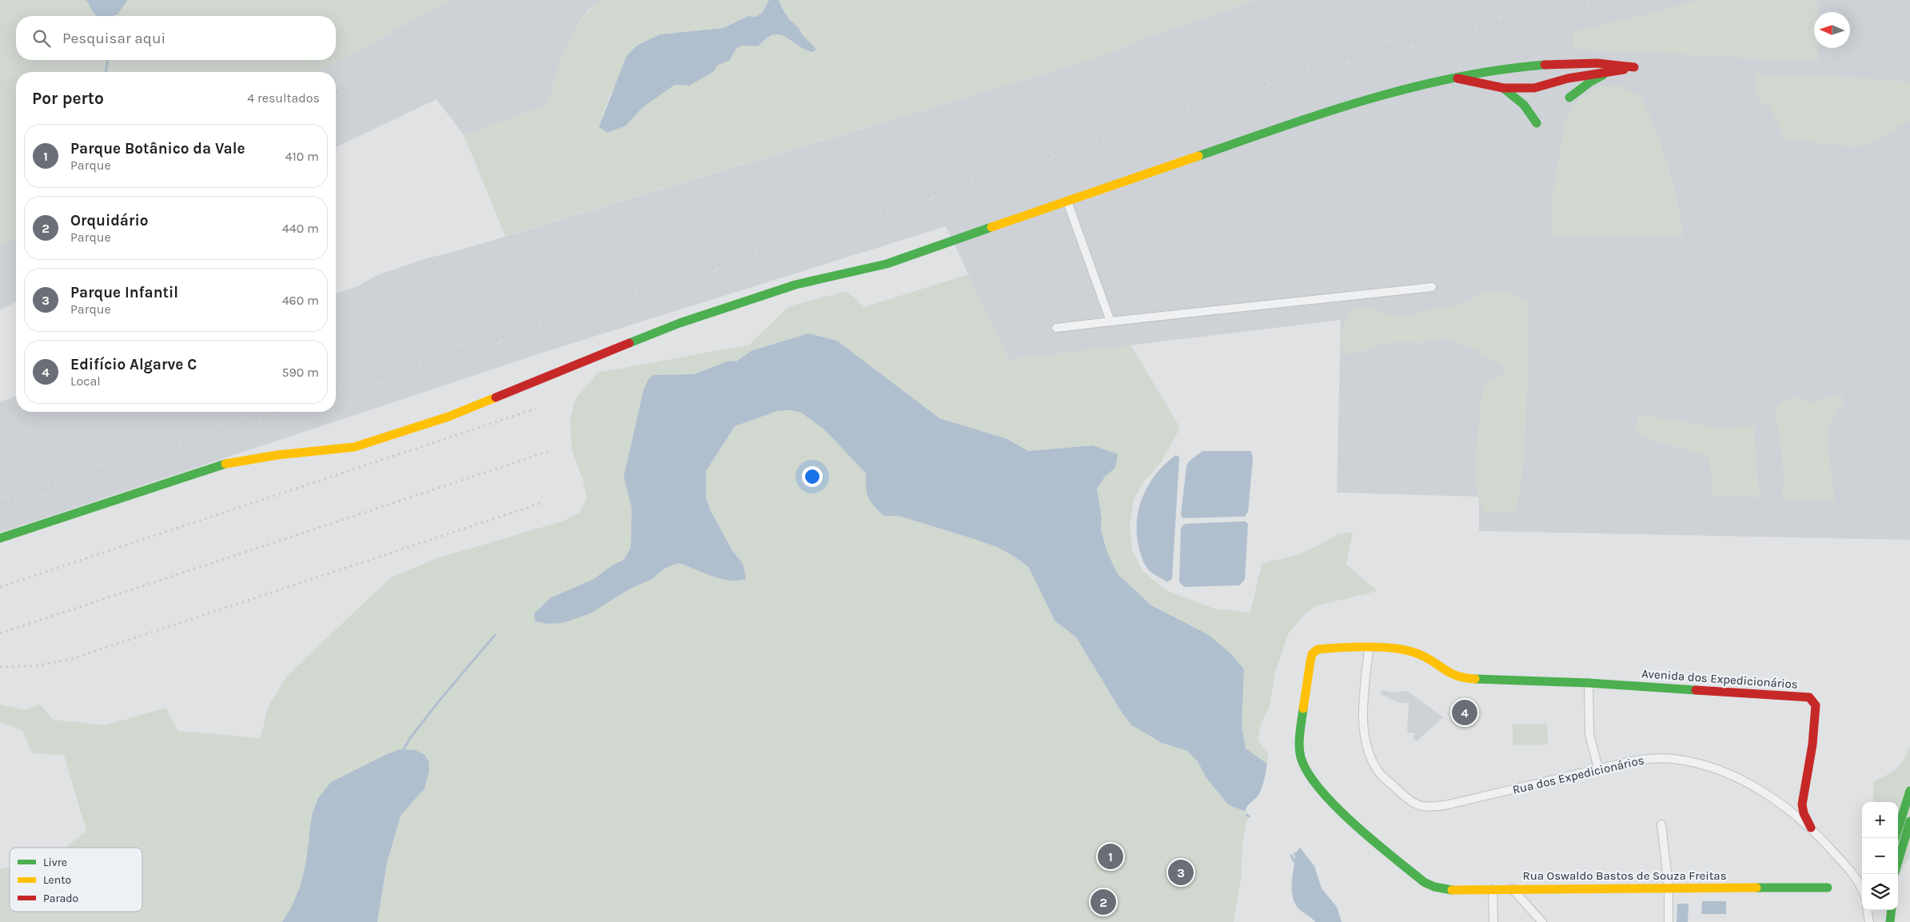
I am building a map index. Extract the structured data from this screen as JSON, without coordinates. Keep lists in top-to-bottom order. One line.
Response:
{"streets":{"street":["Avenida dos Expedicionários","Rua dos Expedicionários","Rua Oswaldo Bastos de Souza Freitas"]},"crossings":[["Avenida dos Expedicionários","Rua dos Expedicionários"],["Avenida dos Expedicionários","Rua Oswaldo Bastos de Souza Freitas"]],"legend":["Livre","Lento","Parado"],"north":"left","page":{"search":"Pesquisar aqui","heading":["Por perto","4 resultados"],"list":[{"mark":"1","name":"Parque Botânico da Vale","note":"Parque","value":"410 m"},{"mark":"2","name":"Orquidário","note":"Parque","value":"440 m"},{"mark":"3","name":"Parque Infantil","note":"Parque","value":"460 m"},{"mark":"4","name":"Edifício Algarve C","note":"Local","value":"590 m"}],"pins":["4","1","3","2"],"map_buttons":["+","−"]}}
